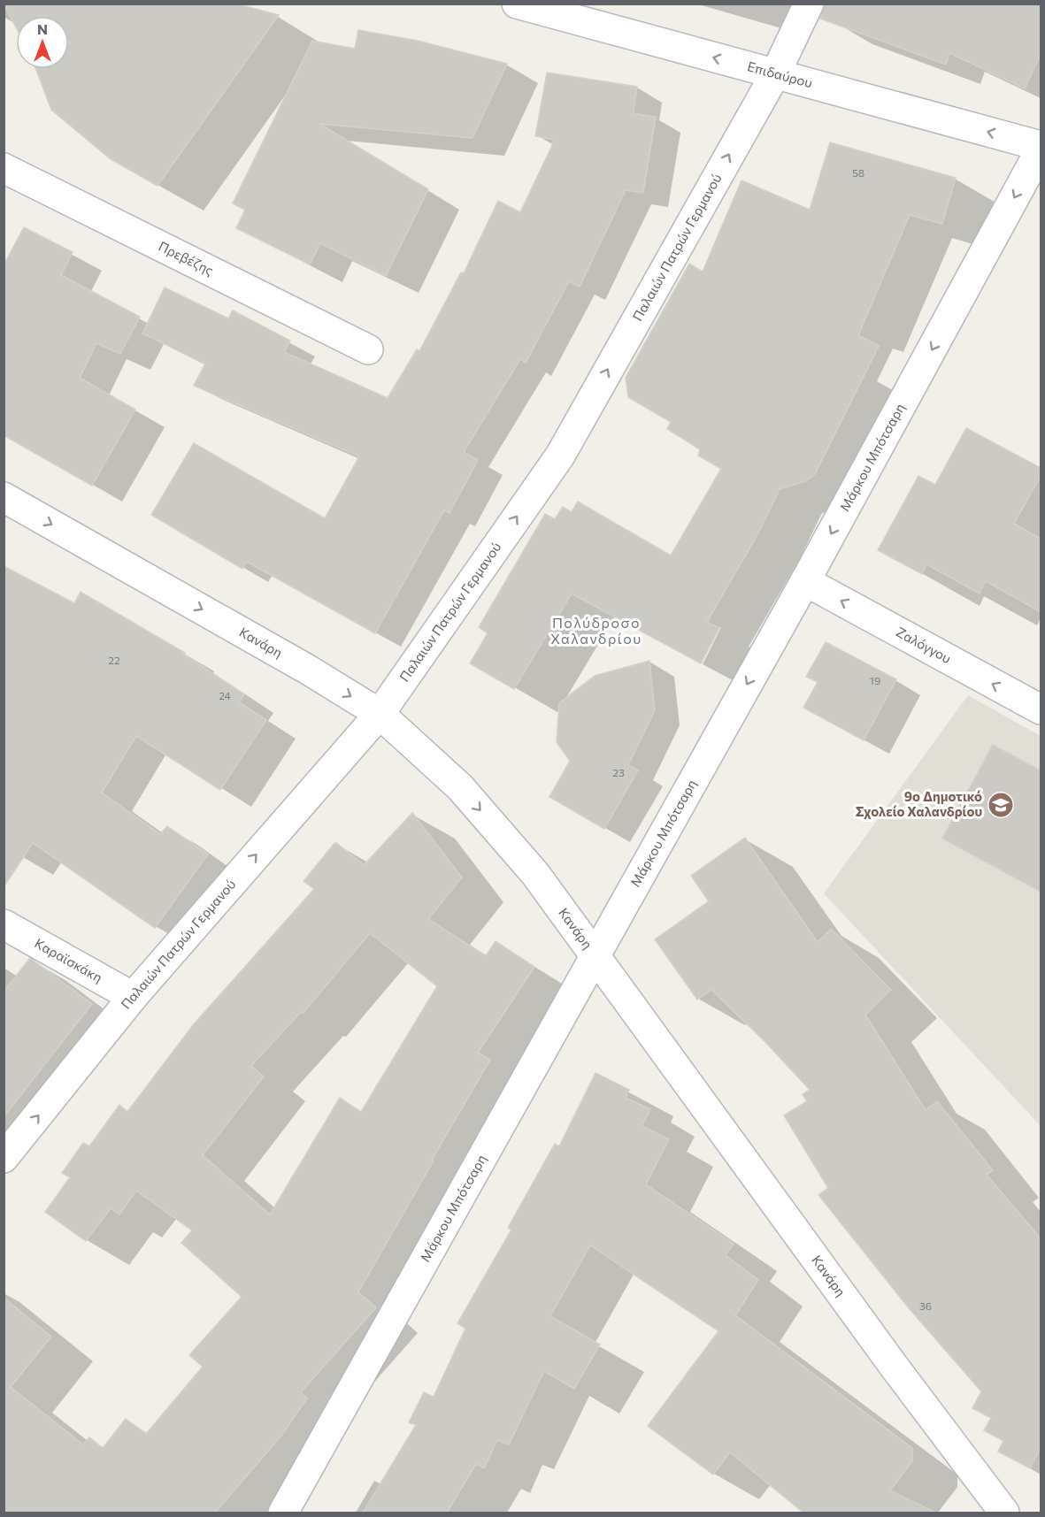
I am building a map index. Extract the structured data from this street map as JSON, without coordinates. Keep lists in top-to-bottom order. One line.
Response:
{"streets":{"street":["Επιδαύρου","Παλαιών Πατρών Γερμανού","Πρεβέζης","Μάρκου Μπότσαρη","Κανάρη","Ζαλόγγου","Καραϊσκάκη"]},"crossings":[["Επιδαύρου","Παλαιών Πατρών Γερμανού"],["Επιδαύρου","Μάρκου Μπότσαρη"],["Παλαιών Πατρών Γερμανού","Κανάρη"],["Παλαιών Πατρών Γερμανού","Καραϊσκάκη"],["Μάρκου Μπότσαρη","Κανάρη"],["Μάρκου Μπότσαρη","Ζαλόγγου"]],"one_way":["Επιδαύρου","Παλαιών Πατρών Γερμανού","Μάρκου Μπότσαρη","Κανάρη","Ζαλόγγου"],"districts":["Πολύδροσο Χαλανδρίου"],"places":{"school or university":["9ο Δημοτικό Σχολείο Χαλανδρίου"]},"house_numbers":["58","22","19","24","23","36"],"north":"top"}
